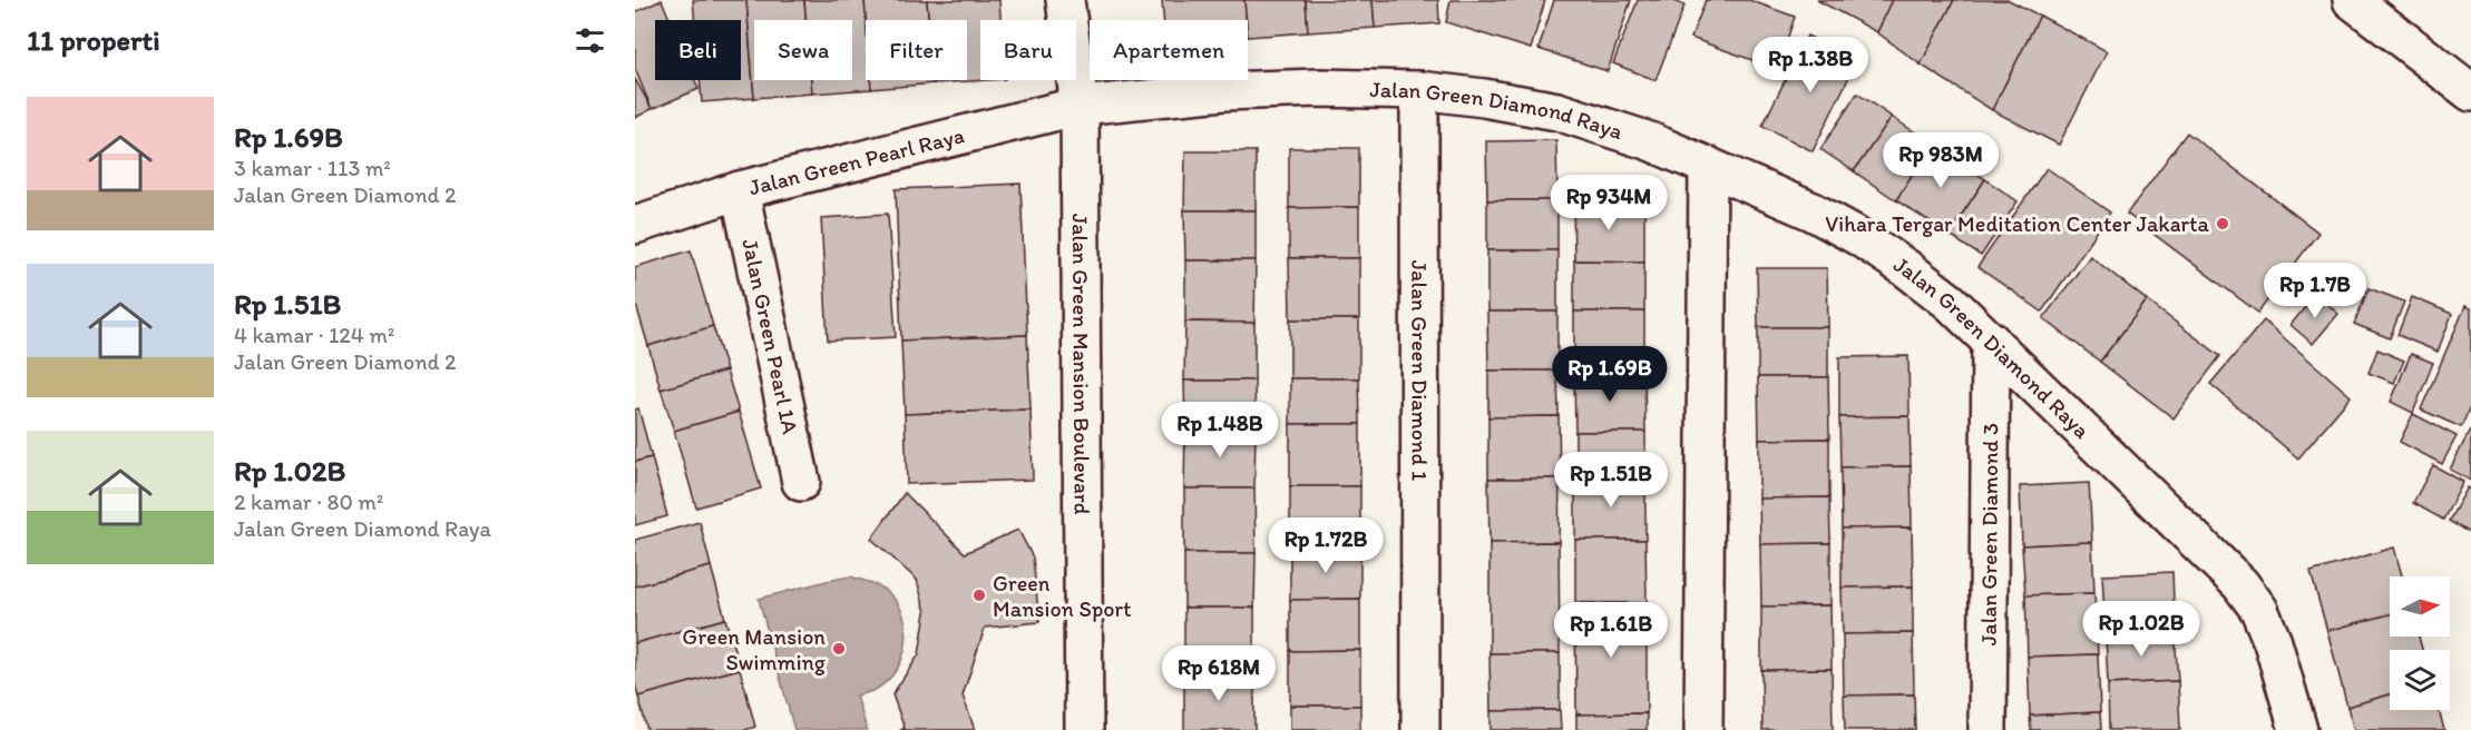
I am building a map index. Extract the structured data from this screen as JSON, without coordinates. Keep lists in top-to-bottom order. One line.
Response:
{"streets":{"street":["Jalan Green Diamond Raya","Jalan Green Pearl Raya","Jalan Green Pearl 1A","Jalan Green Mansion Boulevard","Jalan Green Diamond 1","Jalan Green Diamond 3"]},"crossings":[["Jalan Green Diamond Raya","Jalan Green Pearl Raya"],["Jalan Green Diamond Raya","Jalan Green Mansion Boulevard"],["Jalan Green Diamond Raya","Jalan Green Diamond 1"],["Jalan Green Diamond Raya","Jalan Green Diamond 3"],["Jalan Green Pearl Raya","Jalan Green Pearl 1A"],["Jalan Green Pearl Raya","Jalan Green Mansion Boulevard"]],"places":["Vihara Tergar Meditation Center Jakarta","Green Mansion Sport","Green Mansion Swimming"],"north":"right","page":{"heading":"11 properti","chip":["Beli","Sewa","Filter","Baru","Apartemen"],"price":["Rp 1.38B","Rp 983M","Rp 934M","Rp 1.7B","Rp 1.69B","Rp 1.48B","Rp 1.51B","Rp 1.72B","Rp 1.02B","Rp 1.61B","Rp 618M"],"list":[{"name":"Rp 1.69B","note":"3 kamar · 113 m² · Jalan Green Diamond 2"},{"name":"Rp 1.51B","note":"4 kamar · 124 m² · Jalan Green Diamond 2"},{"name":"Rp 1.02B","note":"2 kamar · 80 m² · Jalan Green Diamond Raya"}]}}
